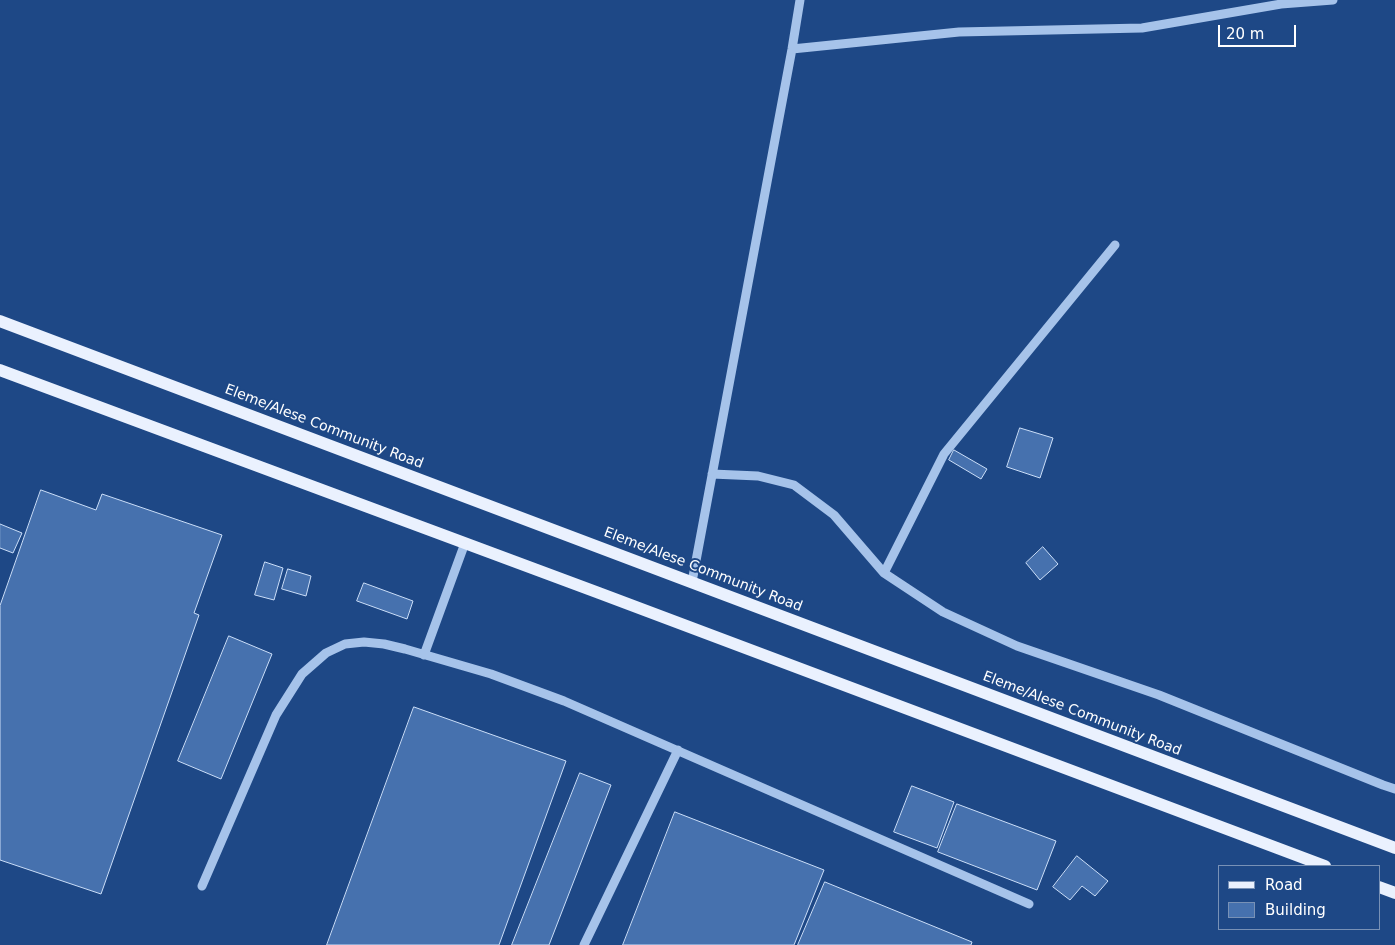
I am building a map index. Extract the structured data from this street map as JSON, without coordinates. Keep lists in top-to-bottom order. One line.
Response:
{"streets":{"main road":["Eleme/Alese Community Road"]},"legend":["Road","Building"],"scale_bar":"20 m"}
